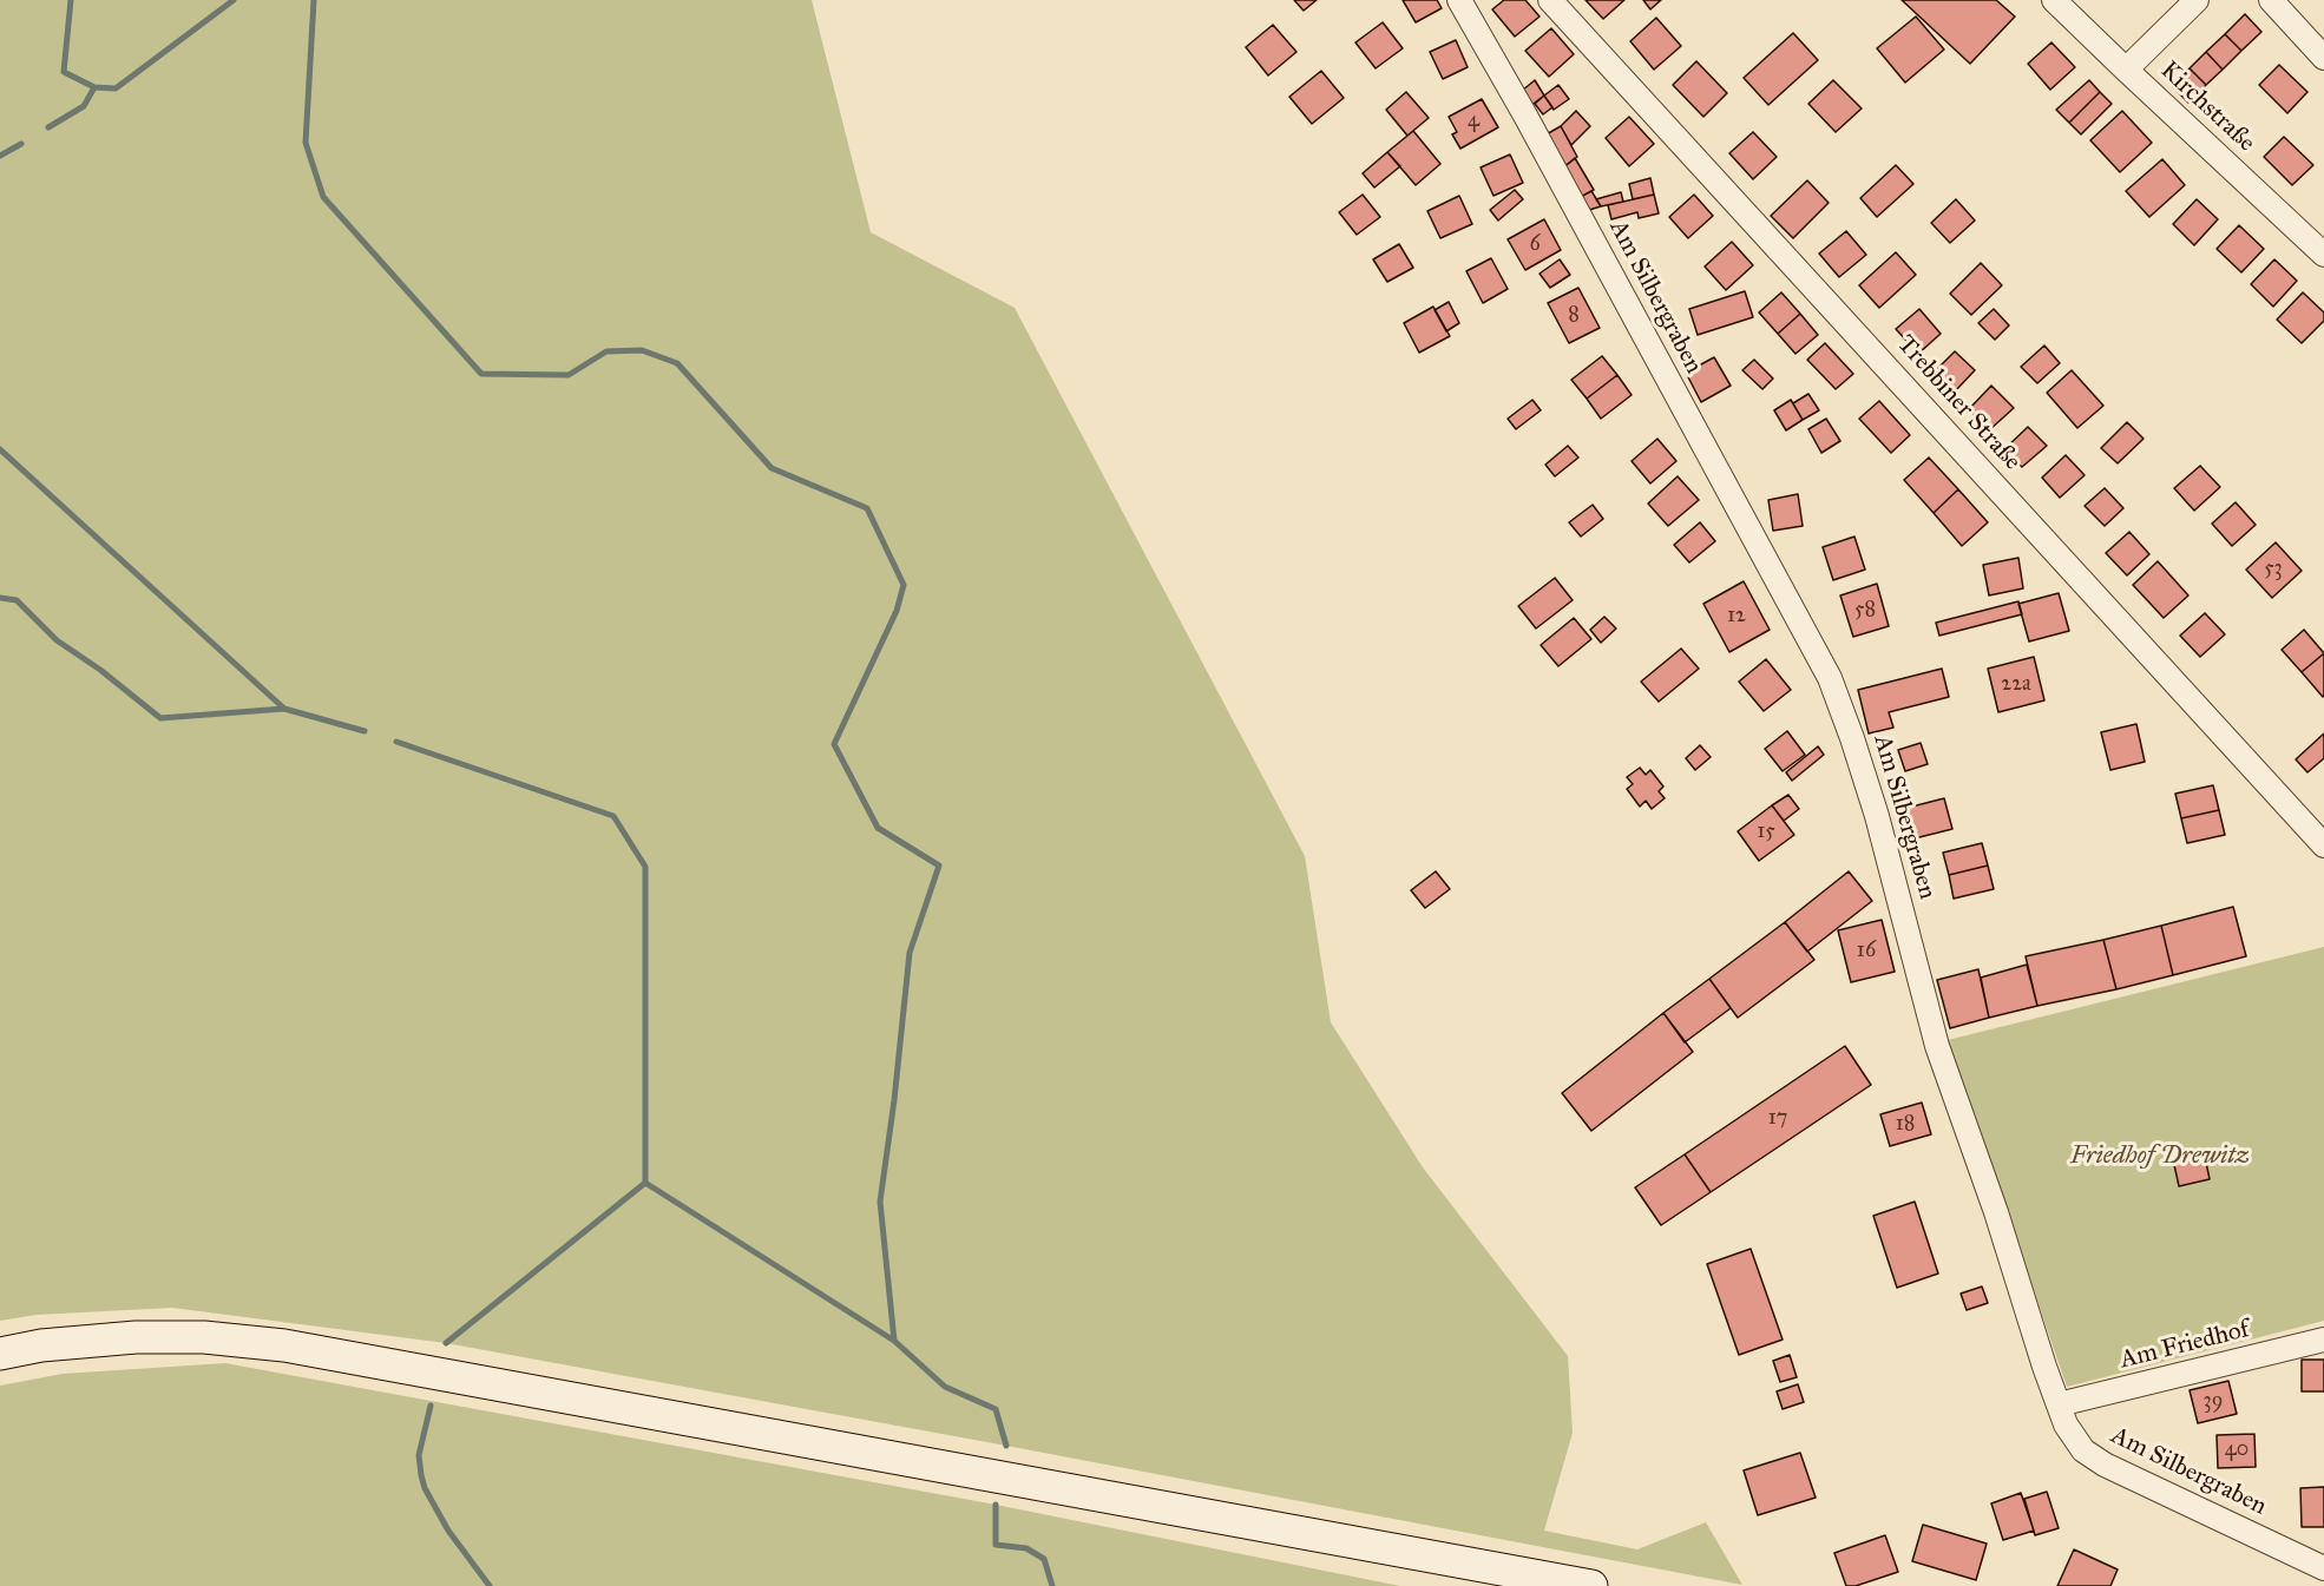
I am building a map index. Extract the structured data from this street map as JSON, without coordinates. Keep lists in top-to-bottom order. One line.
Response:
{"streets":{"street":["Kirchstraße","Am Silbergraben","Trebbiner Straße","Am Friedhof"]},"crossings":[["Am Silbergraben","Am Friedhof"]],"parks":["Friedhof Drewitz"],"house_numbers":["4","6","8","53","58","12","22a","15","16","17","18","39","40"]}
